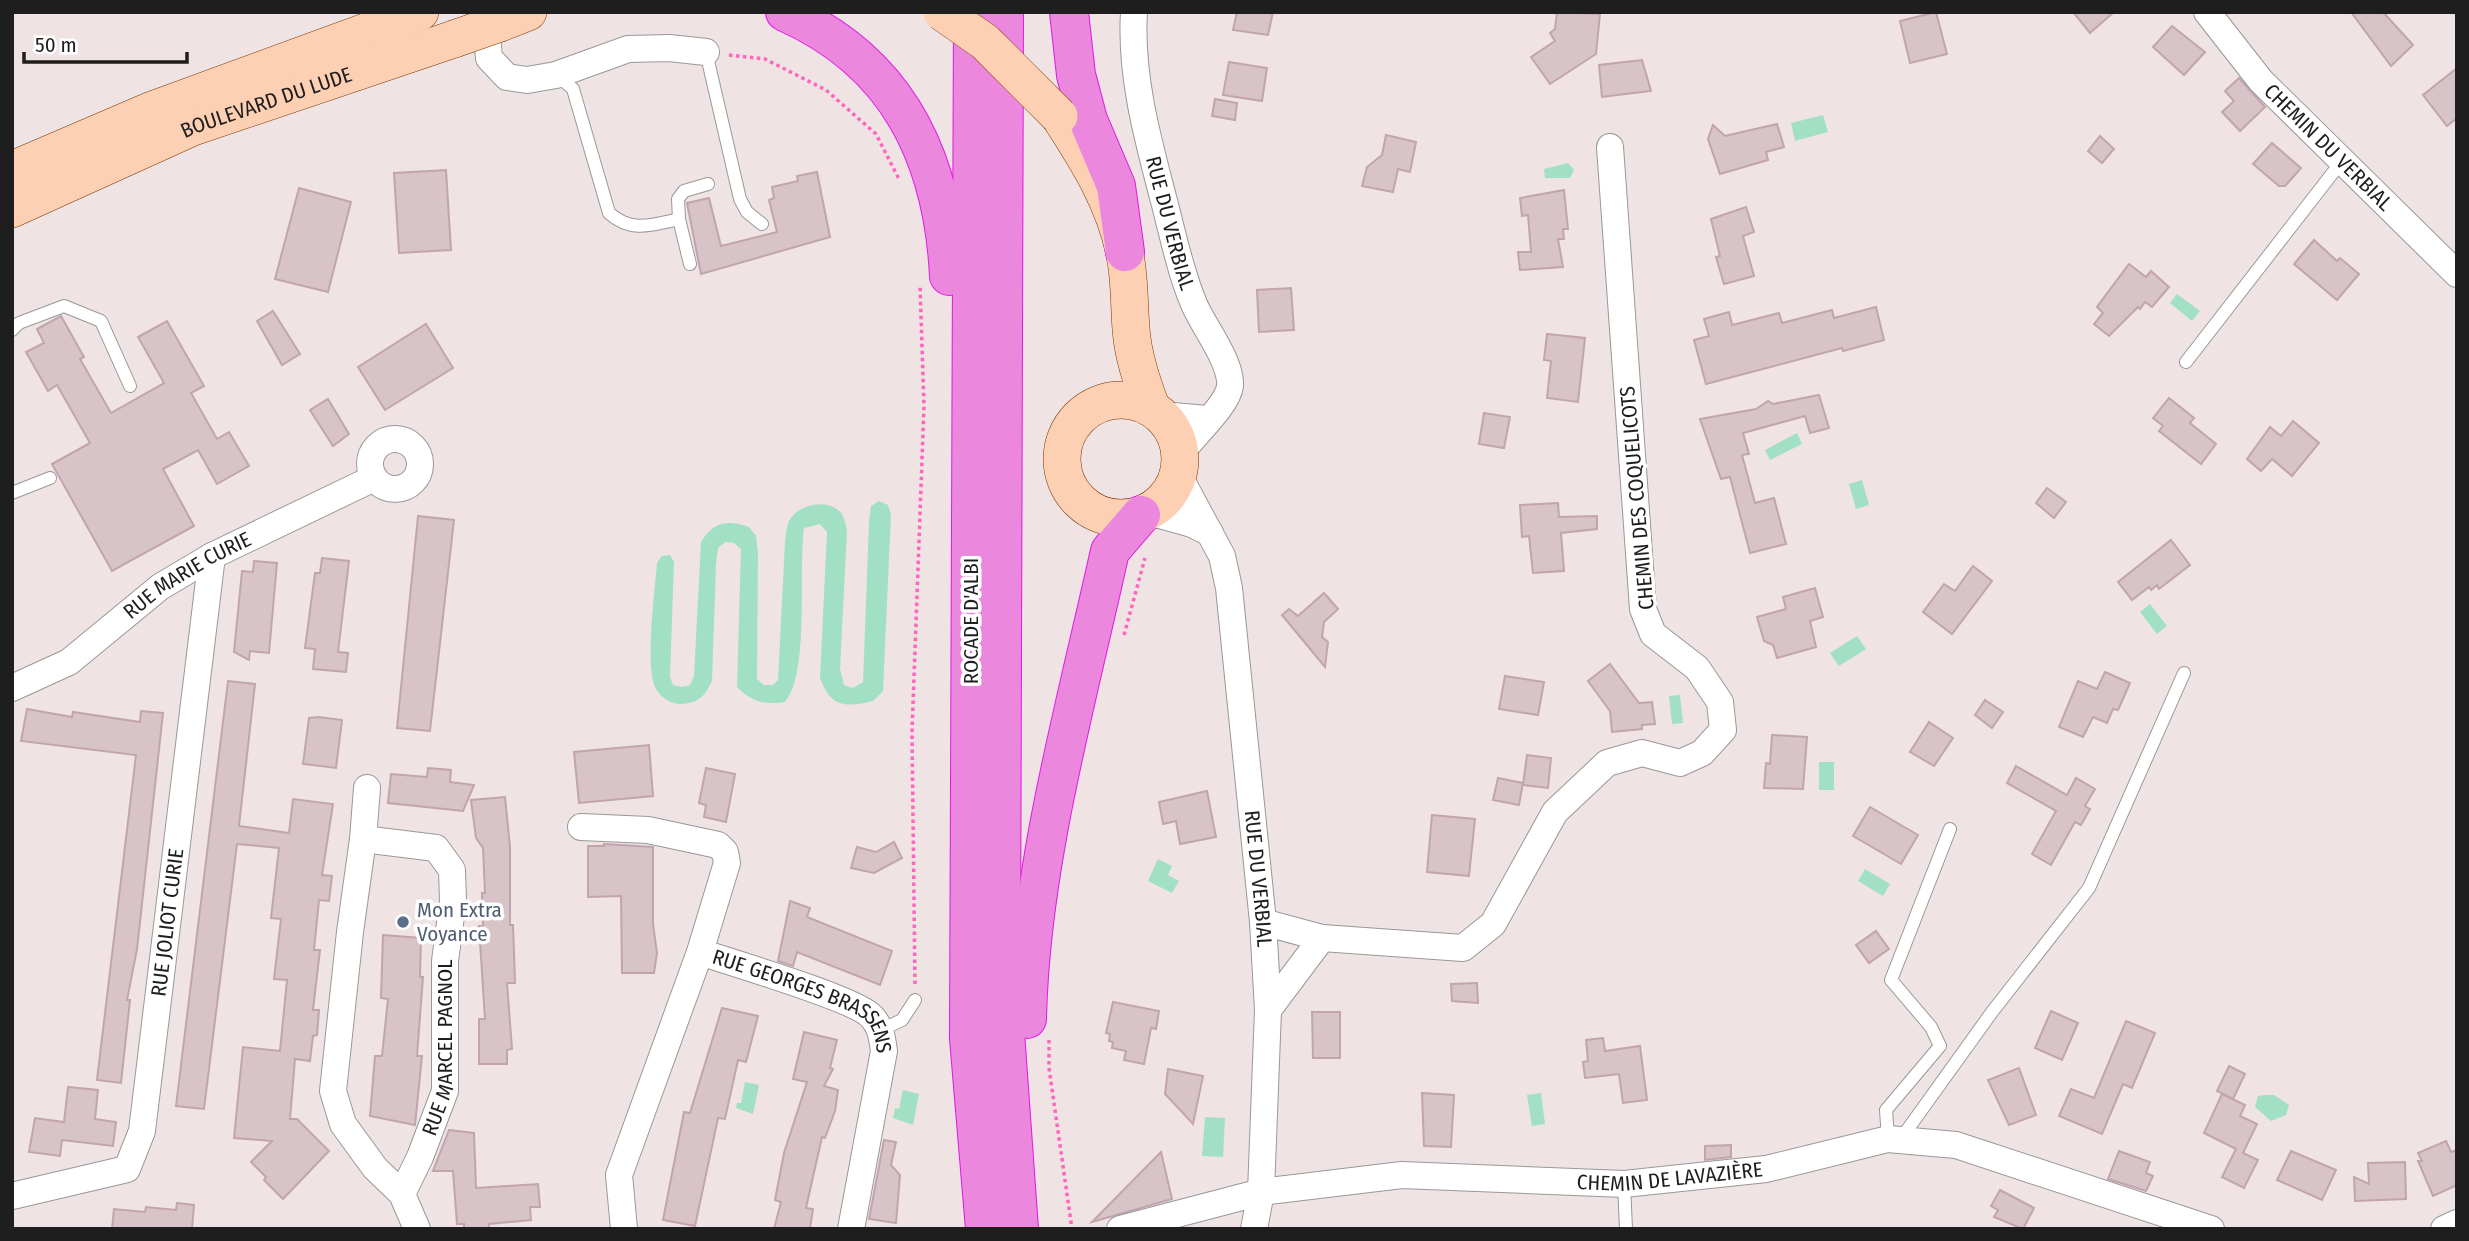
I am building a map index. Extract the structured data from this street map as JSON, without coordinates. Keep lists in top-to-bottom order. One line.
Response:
{"streets":{"highway":["ROCADE D'ALBI"],"main road":["BOULEVARD DU LUDE"],"street":["CHEMIN DU VERBIAL","RUE DU VERBIAL","CHEMIN DES COQUELICOTS","RUE MARIE CURIE","RUE JOLIOT CURIE","RUE GEORGES BRASSENS","RUE MARCEL PAGNOL","CHEMIN DE LAVAZIÈRE"]},"crossings":[["RUE DU VERBIAL","CHEMIN DES COQUELICOTS"],["RUE DU VERBIAL","CHEMIN DE LAVAZIÈRE"],["RUE MARIE CURIE","RUE JOLIOT CURIE"]],"places":["Mon Extra Voyance"],"scale_bar":"50 m"}
